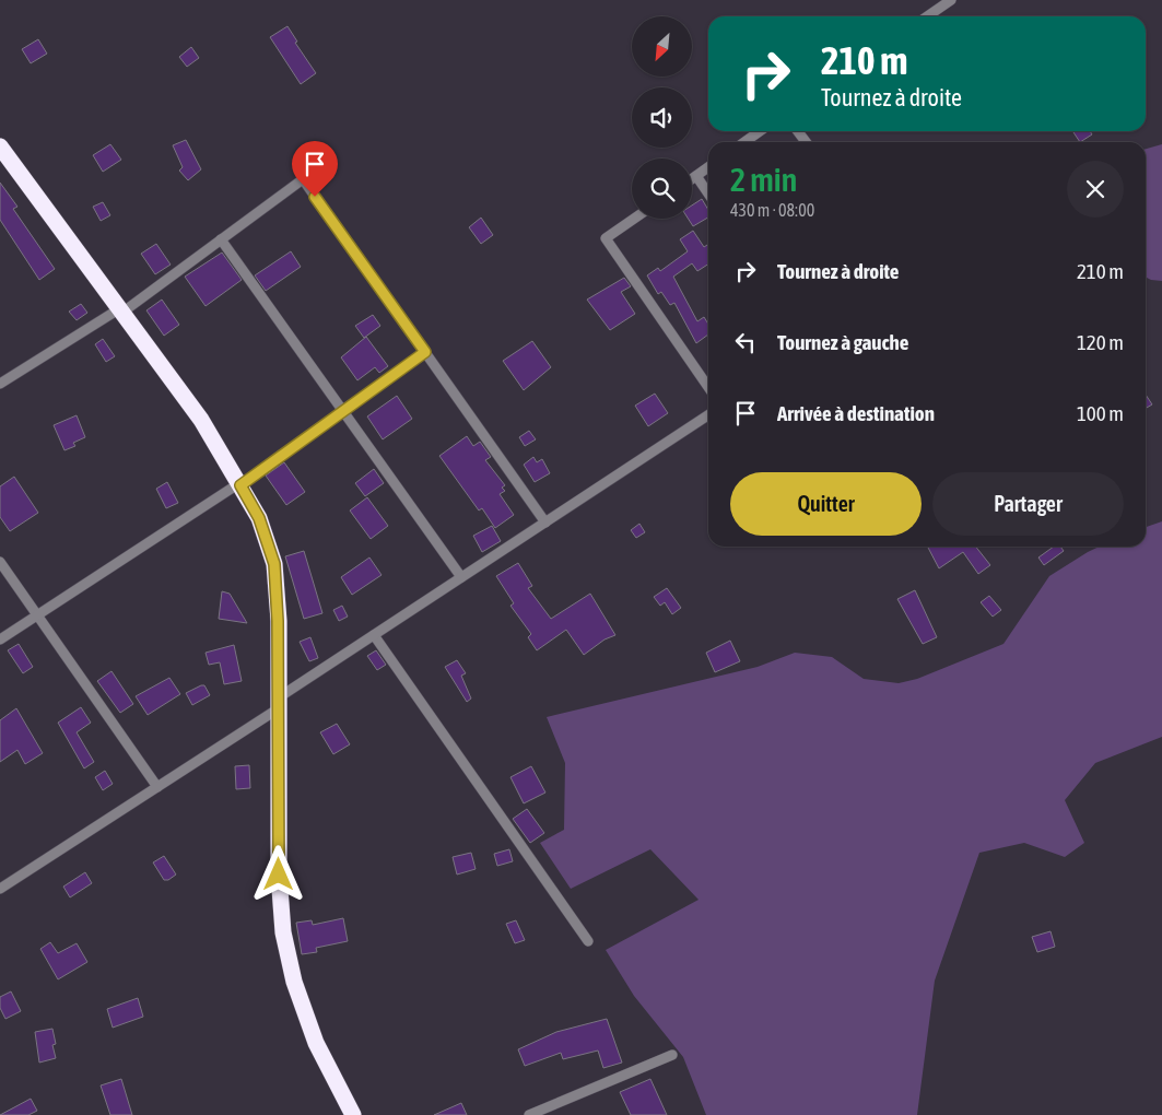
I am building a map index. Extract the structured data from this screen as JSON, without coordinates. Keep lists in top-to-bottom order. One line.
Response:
{"north":"bottom left","page":{"turn":["210 m","Tournez à droite"],"heading":["2 min","430 m · 08:00"],"list":[{"name":"Tournez à droite","value":"210 m"},{"name":"Tournez à gauche","value":"120 m"},{"name":"Arrivée à destination","value":"100 m"}],"buttons":["Quitter","Partager"]}}
